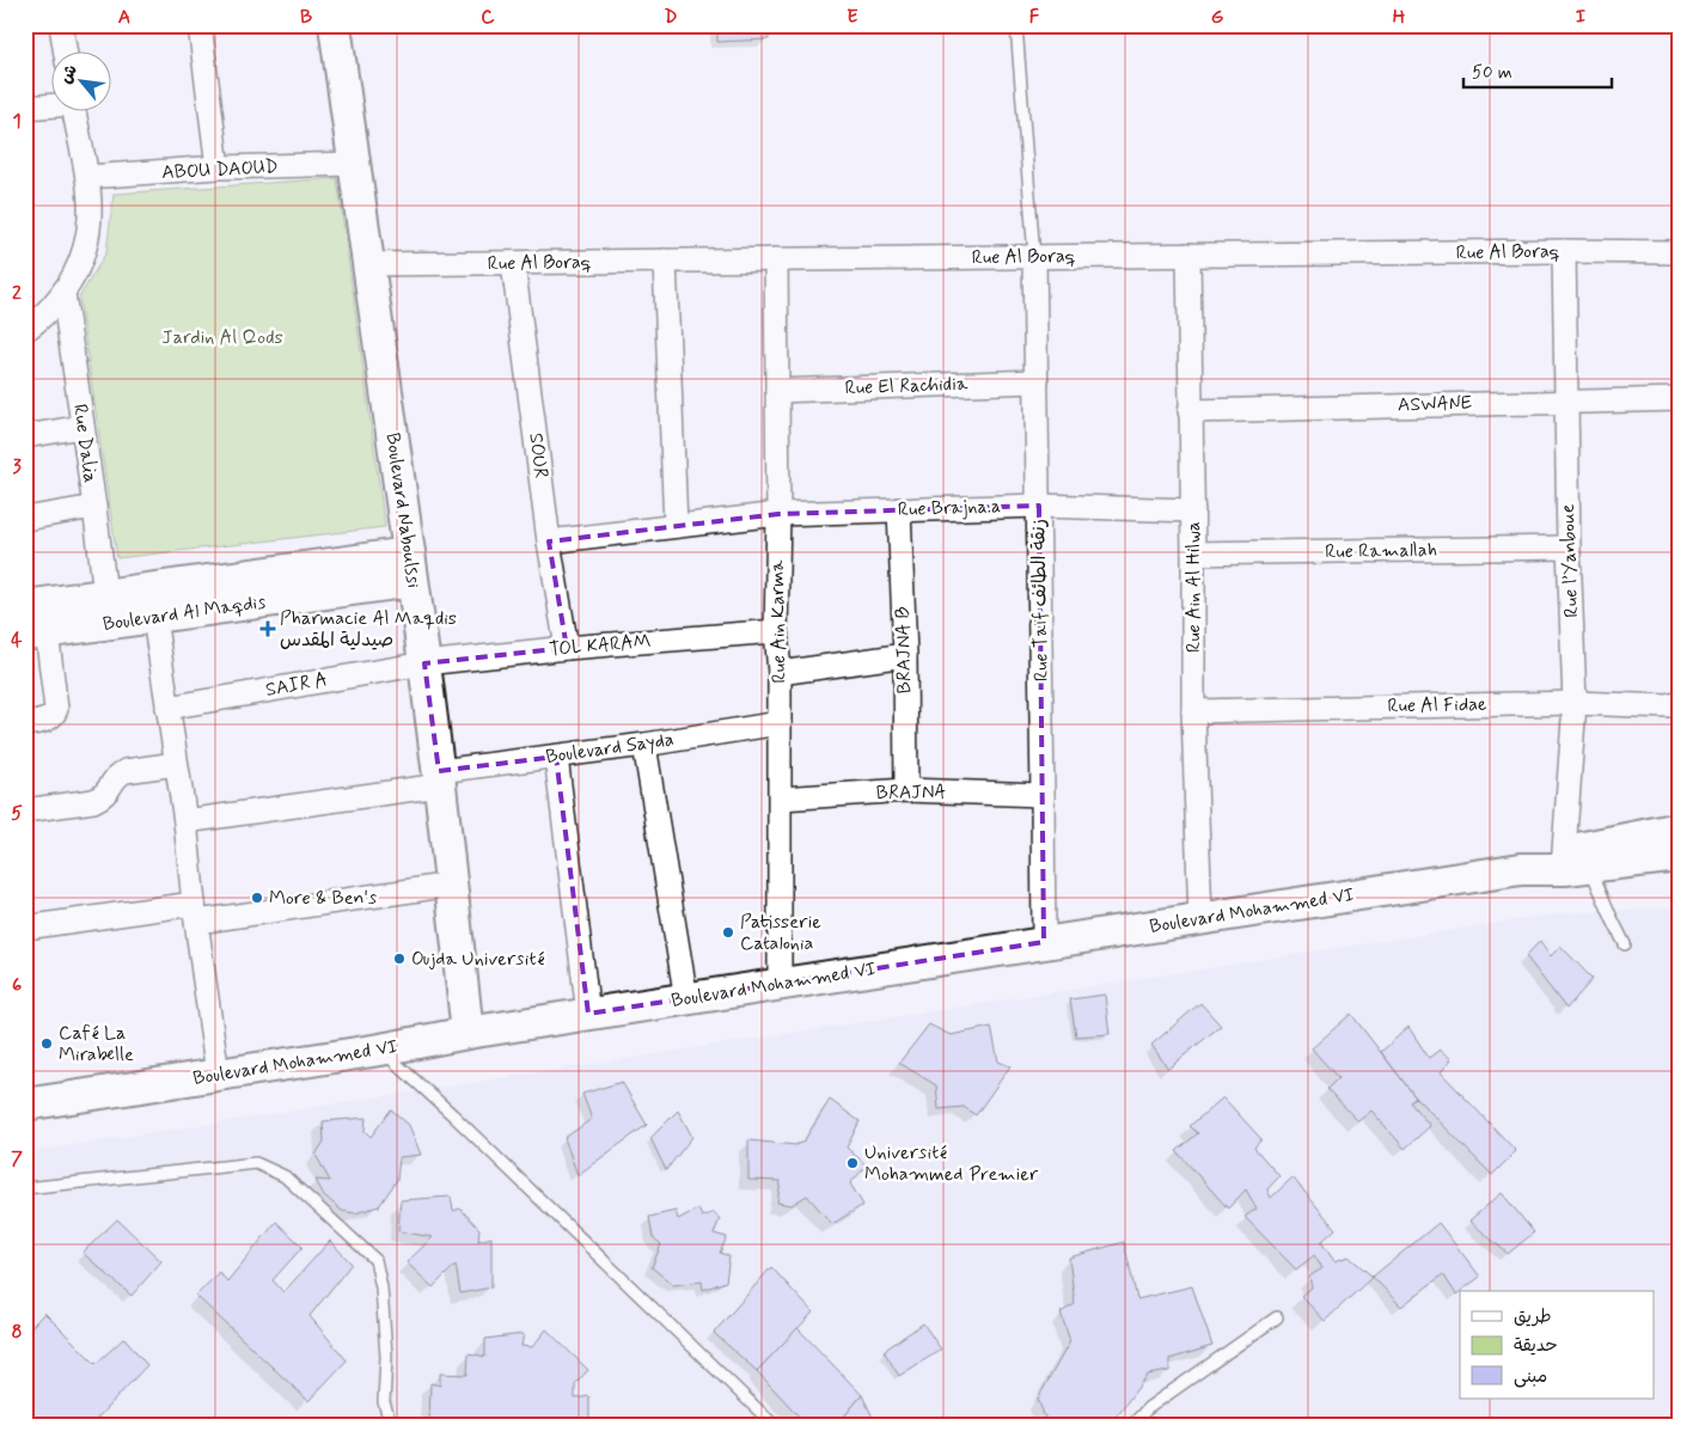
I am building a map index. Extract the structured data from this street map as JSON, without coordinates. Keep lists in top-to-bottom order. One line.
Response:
{"streets":{"street":["ABOU DAOUD","Rue Al Boraq","Rue El Rachidia","ASWANE","Rue Dalia","SOUR","Rue Brajna.a","Boulevard Naboulssi","Rue Ramallah","Rue l’Yanboue","Rue Ain Al Hilwa","Rue Taïf زنقة الطائف","Boulevard Al Maqdis","Rue Ain Karma","TOL KARAM","BRAJNA B","SAIR A","Rue Al Fidae","Boulevard Sayda","BRAJNA","Boulevard Mohammed VI"]},"crossings":[["ABOU DAOUD","Boulevard Naboulssi"],["Rue Al Boraq","SOUR"],["Rue Al Boraq","Boulevard Naboulssi"],["Rue Al Boraq","Rue l’Yanboue"],["Rue Al Boraq","Rue Ain Al Hilwa"],["Rue Al Boraq","Rue Taïf زنقة الطائف"],["Rue Al Boraq","Rue Ain Karma"],["Rue El Rachidia","Rue Taïf زنقة الطائف"],["Rue El Rachidia","Rue Ain Karma"],["ASWANE","Rue l’Yanboue"],["ASWANE","Rue Ain Al Hilwa"],["Rue Dalia","Boulevard Al Maqdis"],["SOUR","Rue Brajna.a"],["SOUR","TOL KARAM"],["Rue Brajna.a","Rue Ain Al Hilwa"],["Rue Brajna.a","Rue Taïf زنقة الطائف"],["Rue Brajna.a","Rue Ain Karma"],["Rue Brajna.a","BRAJNA B"],["Boulevard Naboulssi","Boulevard Al Maqdis"],["Boulevard Naboulssi","TOL KARAM"],["Boulevard Naboulssi","SAIR A"],["Boulevard Naboulssi","Boulevard Sayda"],["Boulevard Naboulssi","Boulevard Mohammed VI"],["Rue Ramallah","Rue l’Yanboue"],["Rue Ramallah","Rue Ain Al Hilwa"],["Rue l’Yanboue","Rue Al Fidae"],["Rue l’Yanboue","Boulevard Mohammed VI"],["Rue Ain Al Hilwa","Rue Al Fidae"],["Rue Ain Al Hilwa","Boulevard Mohammed VI"],["Rue Taïf زنقة الطائف","BRAJNA"],["Rue Taïf زنقة الطائف","Boulevard Mohammed VI"],["Rue Ain Karma","TOL KARAM"],["Rue Ain Karma","Boulevard Sayda"],["Rue Ain Karma","BRAJNA"],["Rue Ain Karma","Boulevard Mohammed VI"],["TOL KARAM","SAIR A"],["BRAJNA B","BRAJNA"]],"parks":["Jardin Al Qods"],"places":{"health":["Pharmacie Al Maqdis صيدلية المقدس"],"other":["More & Ben's","Patisserie Catalonia","Oujda Université","Café La Mirabelle","Université Mohammed Premier"]},"legend":["طريق","حديقة","مبنى"],"scale_bar":"50 m","north":"top left","grid":{"columns":["A","B","C","D","E","F","G","H","I"],"rows":["1","2","3","4","5","6","7","8"]}}
